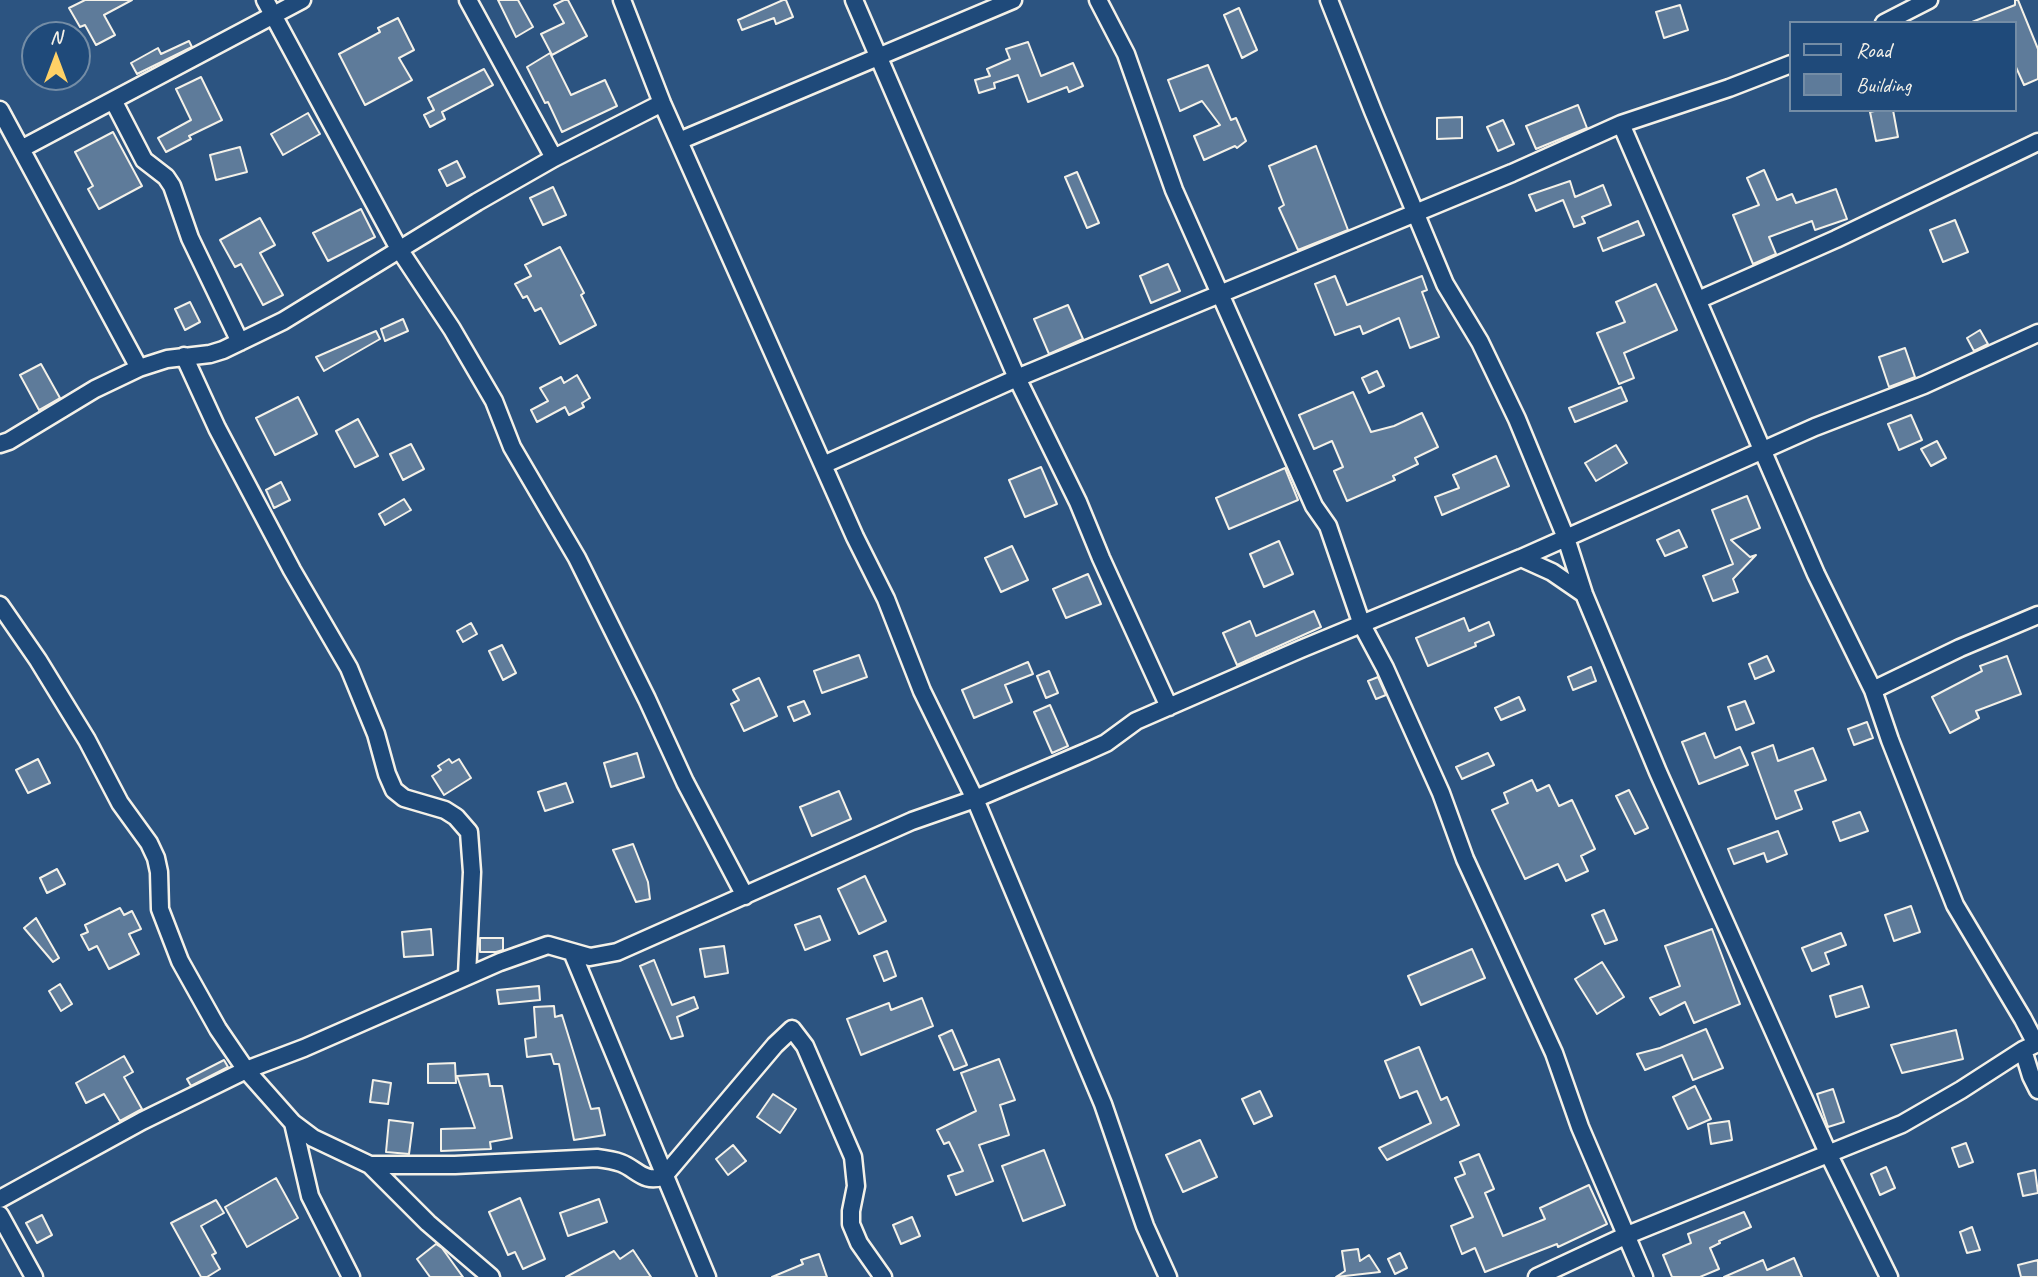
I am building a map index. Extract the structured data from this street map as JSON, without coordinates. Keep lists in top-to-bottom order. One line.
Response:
{"legend":["Road","Building"],"north":"top"}
